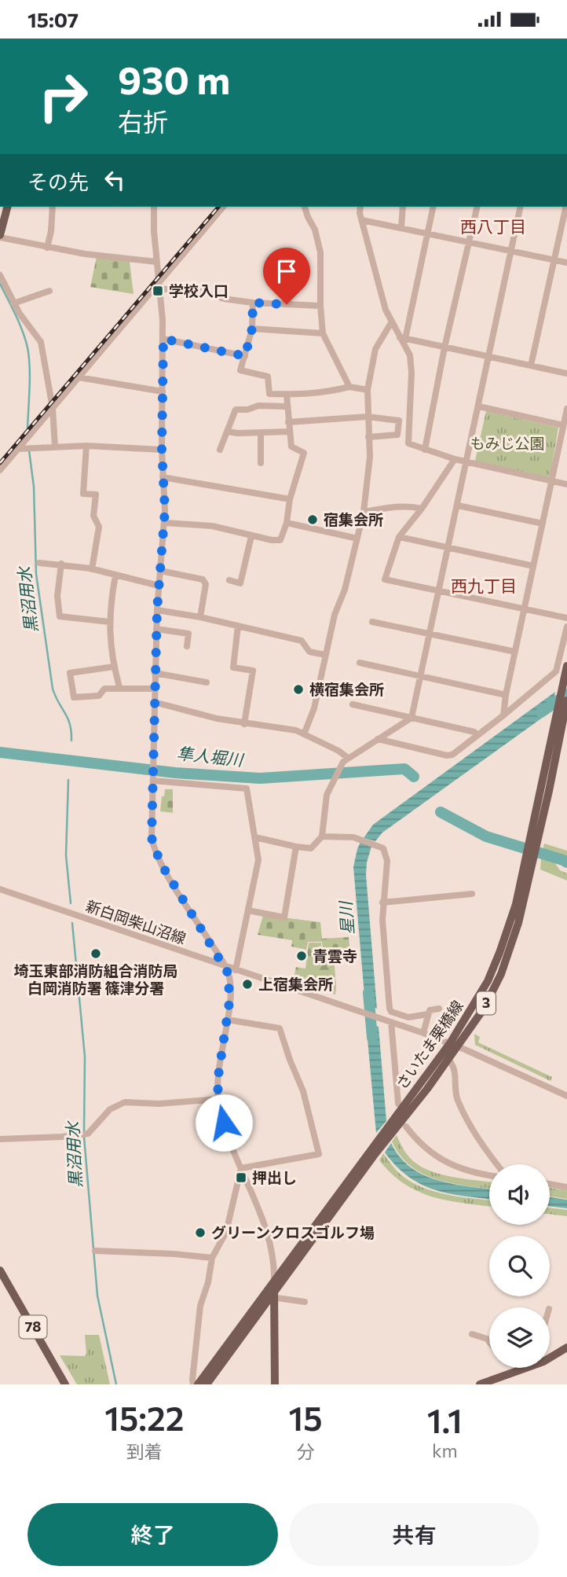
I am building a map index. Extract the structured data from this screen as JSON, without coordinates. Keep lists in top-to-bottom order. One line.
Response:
{"streets":{"main road":["3","さいたま栗橋線","78"],"street":["新白岡柴山沼線"]},"districts":["西八丁目","西九丁目"],"water":["黒沼用水","隼人堀川","星川"],"parks":["もみじ公園"],"places":{"transit":["学校入口","押出し"],"other":["宿集会所","横宿集会所","埼玉東部消防組合消防局 白岡消防署 篠津分署","青雲寺","上宿集会所","グリーンクロスゴルフ場"]},"page":{"status":"15:07","turn":["930 m","右折"],"then":"その先","eta":["15:22","到着","15","分","1.1","km"],"buttons":["終了","共有"]}}
